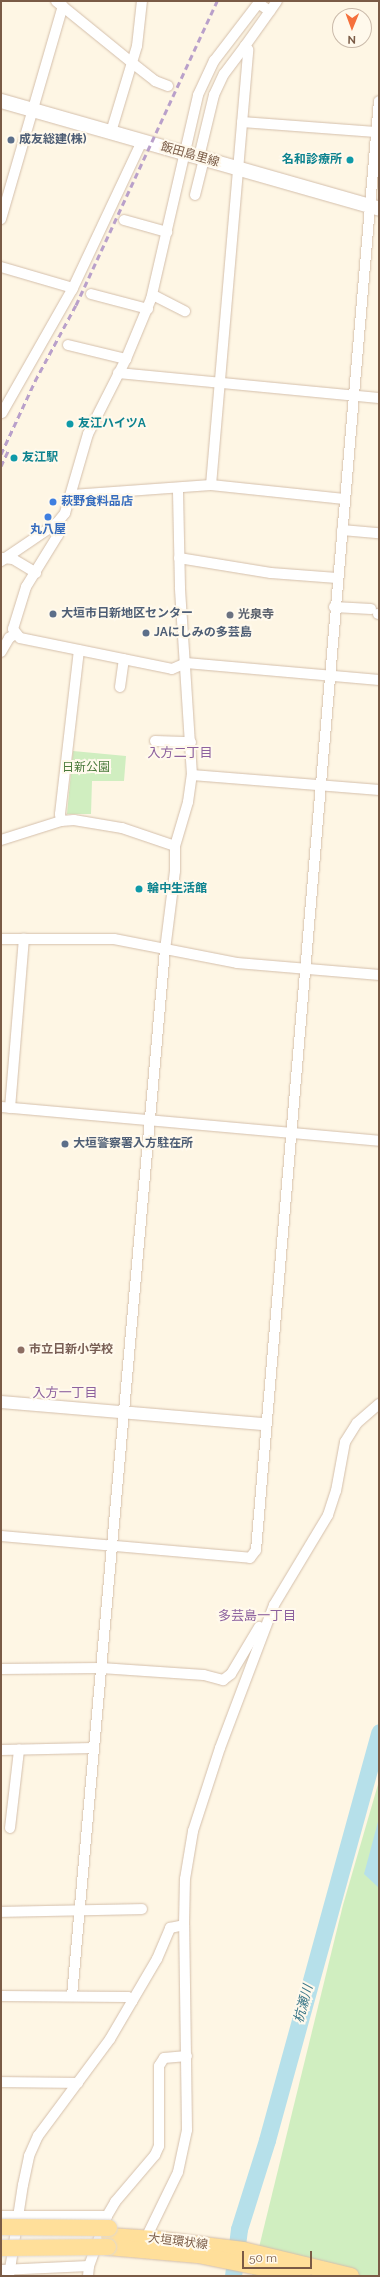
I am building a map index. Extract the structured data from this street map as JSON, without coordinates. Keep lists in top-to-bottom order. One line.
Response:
{"streets":{"main road":["飯田島里線","大垣環状線"]},"districts":["入方二丁目","入方一丁目","多芸島一丁目"],"water":["杭瀬川"],"parks":["日新公園"],"places":["成友総建(株)","名和診療所","友江ハイツA","友江駅","萩野食料品店","丸八屋","大垣市日新地区センター","光泉寺","JAにしみの多芸島","輪中生活館","大垣警察署入方駐在所","市立日新小学校"],"scale_bar":"50 m","north":"bottom"}
